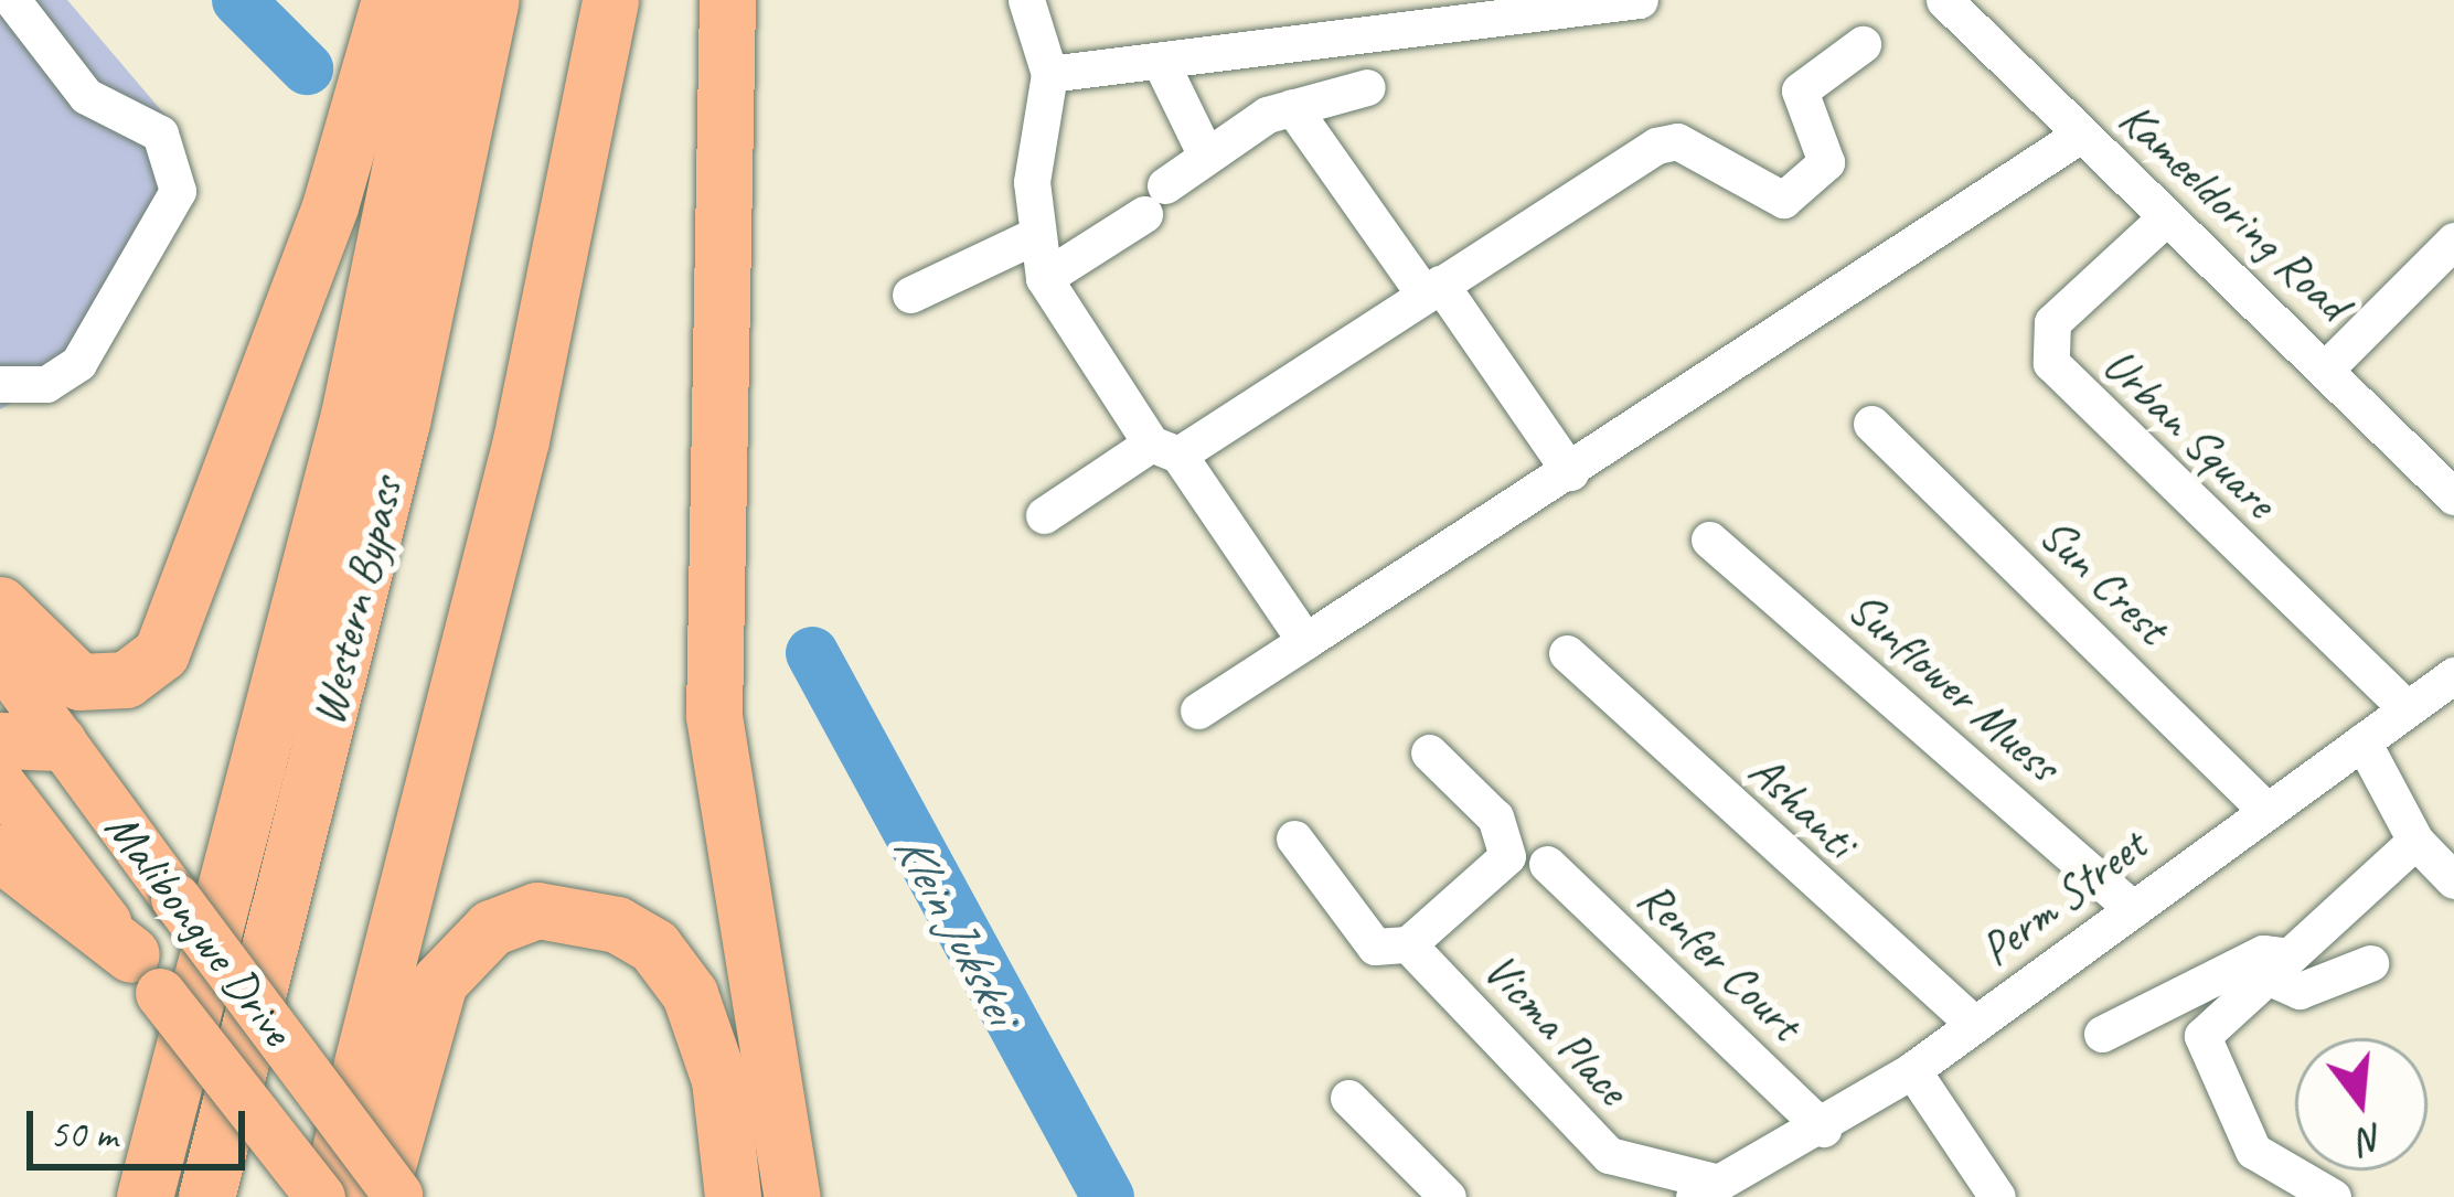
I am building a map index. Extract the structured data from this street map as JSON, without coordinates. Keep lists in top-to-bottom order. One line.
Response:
{"streets":{"highway":["Western Bypass"],"main road":["Malibongwe Drive"],"street":["Kameeldoring Road","Urban Square","Sun Crest","Sunflower Muess","Ashanti","Perm Street","Renfer Court","Vicma Place"]},"crossings":[["Kameeldoring Road","Urban Square"],["Urban Square","Perm Street"],["Sun Crest","Perm Street"],["Sunflower Muess","Perm Street"],["Ashanti","Perm Street"],["Perm Street","Renfer Court"],["Perm Street","Vicma Place"]],"water":["Klein Jukskei"],"scale_bar":"50 m","north":"bottom"}
